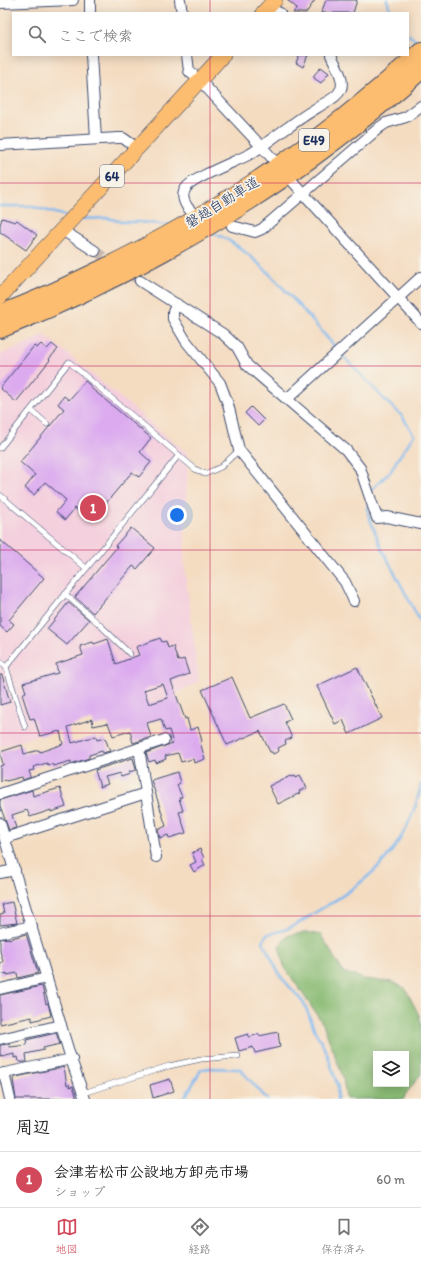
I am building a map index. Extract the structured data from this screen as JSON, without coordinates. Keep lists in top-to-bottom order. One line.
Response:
{"streets":{"highway":["E49","磐越自動車道"],"main road":["64"]},"crossings":[["64","磐越自動車道"]],"page":{"search":"ここで検索","pins":"1","heading":"周辺","list":[{"mark":"1","name":"会津若松市公設地方卸売市場","note":"ショップ","value":"60 m"}],"nav":["地図","経路","保存済み"]}}
